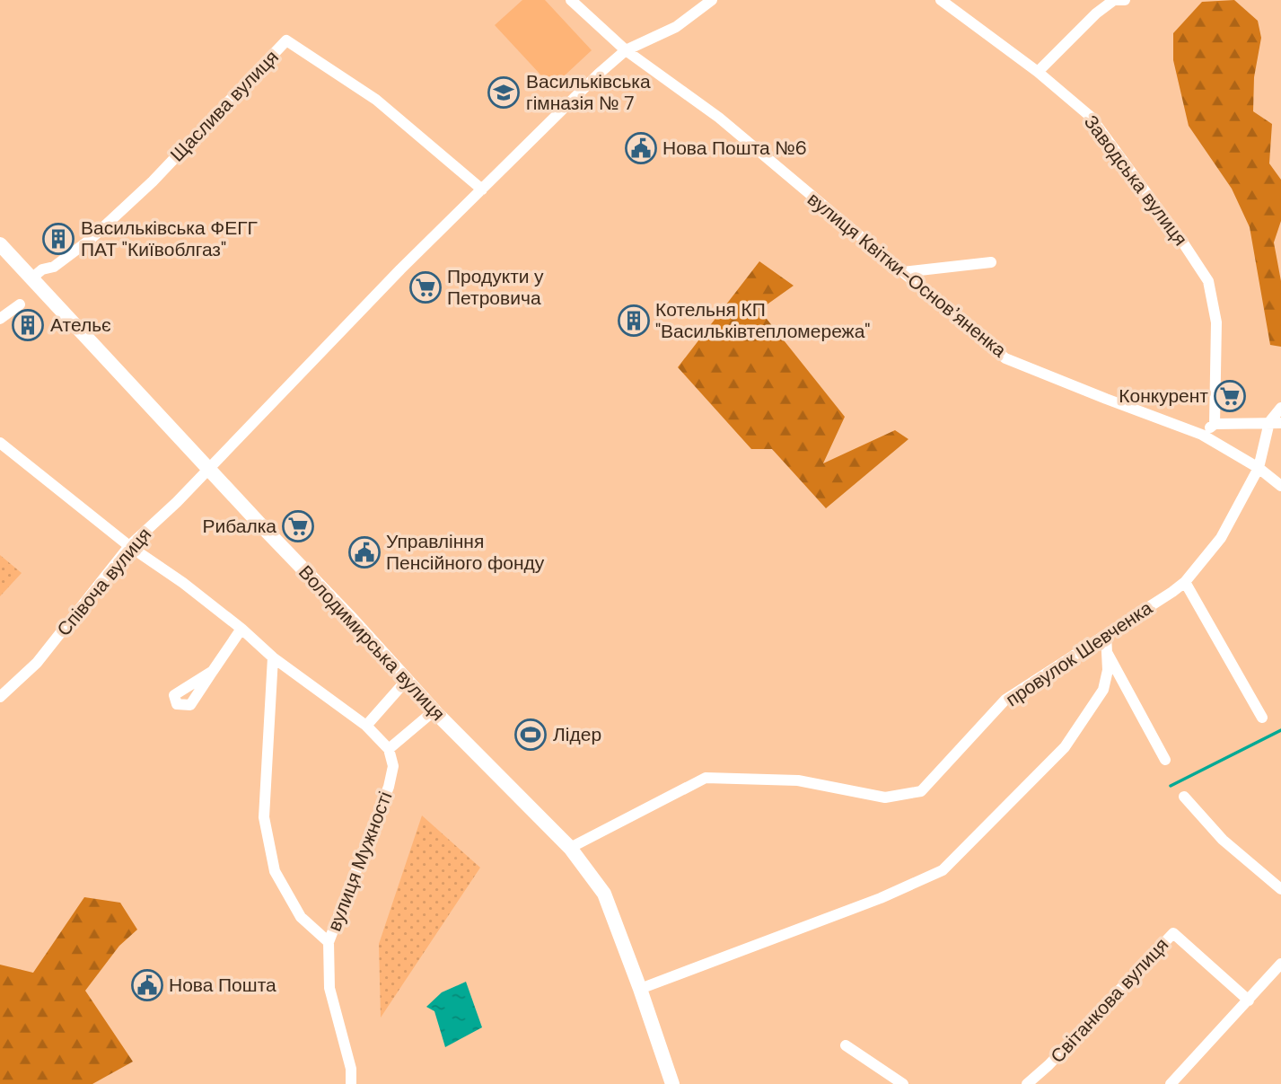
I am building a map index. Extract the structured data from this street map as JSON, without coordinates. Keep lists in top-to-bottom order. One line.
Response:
{"streets":{"main road":["Володимирська вулиця"],"street":["Щаслива вулиця","Заводська вулиця","вулиця Квітки-Основʼяненка","Співоча вулиця","провулок Шевченка","вулиця Мужності","Світанкова вулиця"]},"crossings":[["Щаслива вулиця","Володимирська вулиця"],["вулиця Квітки-Основʼяненка","провулок Шевченка"],["Співоча вулиця","Володимирська вулиця"],["Володимирська вулиця","провулок Шевченка"]],"places":{"school or university":["Васильківська гімназія № 7"],"public building":["Нова Пошта №6","Управління Пенсійного фонду","Нова Пошта"],"building":["Васильківська ФЕГГ ПАТ \"Київоблгаз\"","Котельня КП \"Васильківтепломережа\"","Ательє"],"supermarket":["Продукти у Петровича","Конкурент","Рибалка"],"sports":["Лідер"]}}
